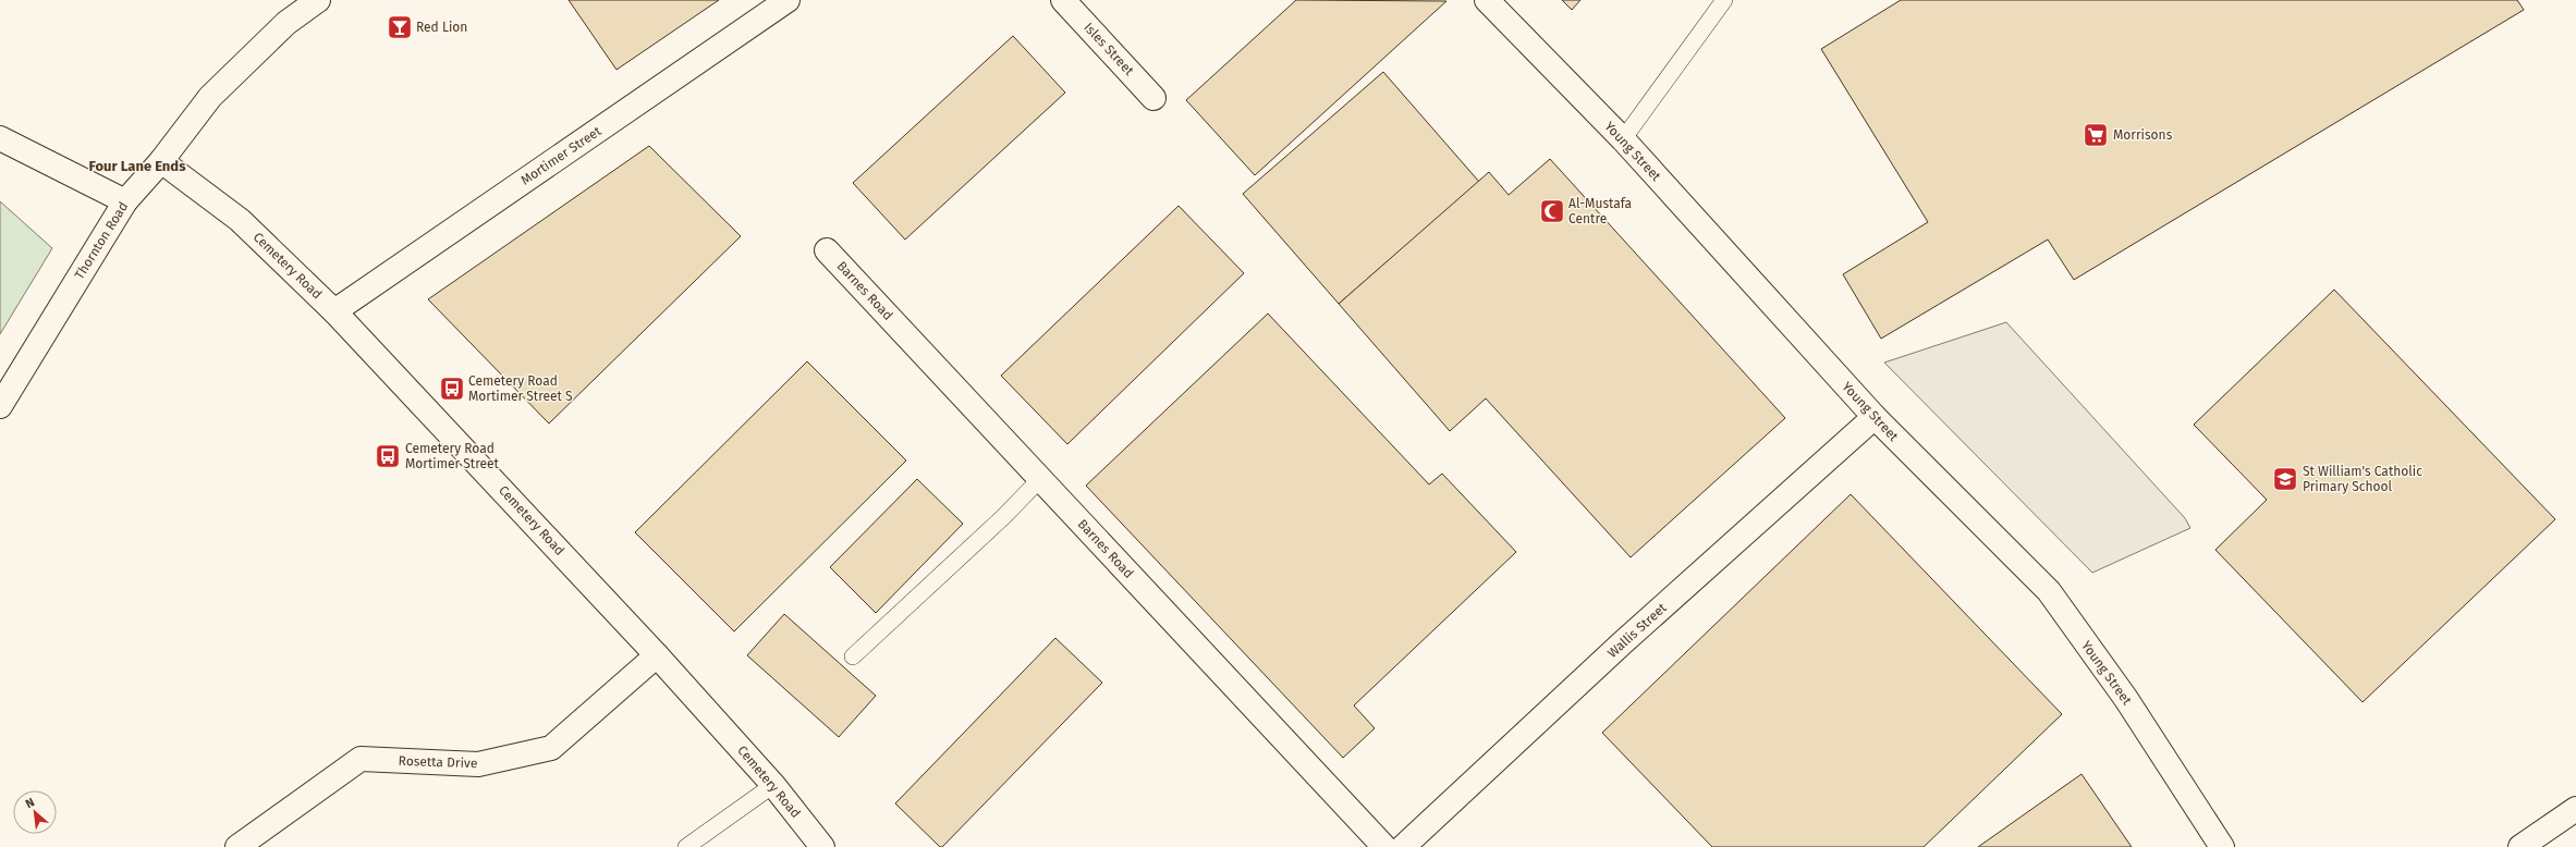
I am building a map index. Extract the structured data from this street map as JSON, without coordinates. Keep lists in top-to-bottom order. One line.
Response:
{"streets":{"street":["Isles Street","Young Street","Mortimer Street","Thornton Road","Cemetery Road","Barnes Road","Wallis Street","Rosetta Drive"]},"crossings":[["Young Street","Wallis Street"],["Mortimer Street","Cemetery Road"],["Thornton Road","Cemetery Road"],["Cemetery Road","Rosetta Drive"]],"districts":["Four Lane Ends"],"places":{"bar":["Red Lion"],"supermarket":["Morrisons"],"mosque":["Al-Mustafa Centre"],"bus stop":["Cemetery Road Mortimer Street S","Cemetery Road Mortimer Street"],"school or university":["St William's Catholic Primary School"]},"north":"top left"}
